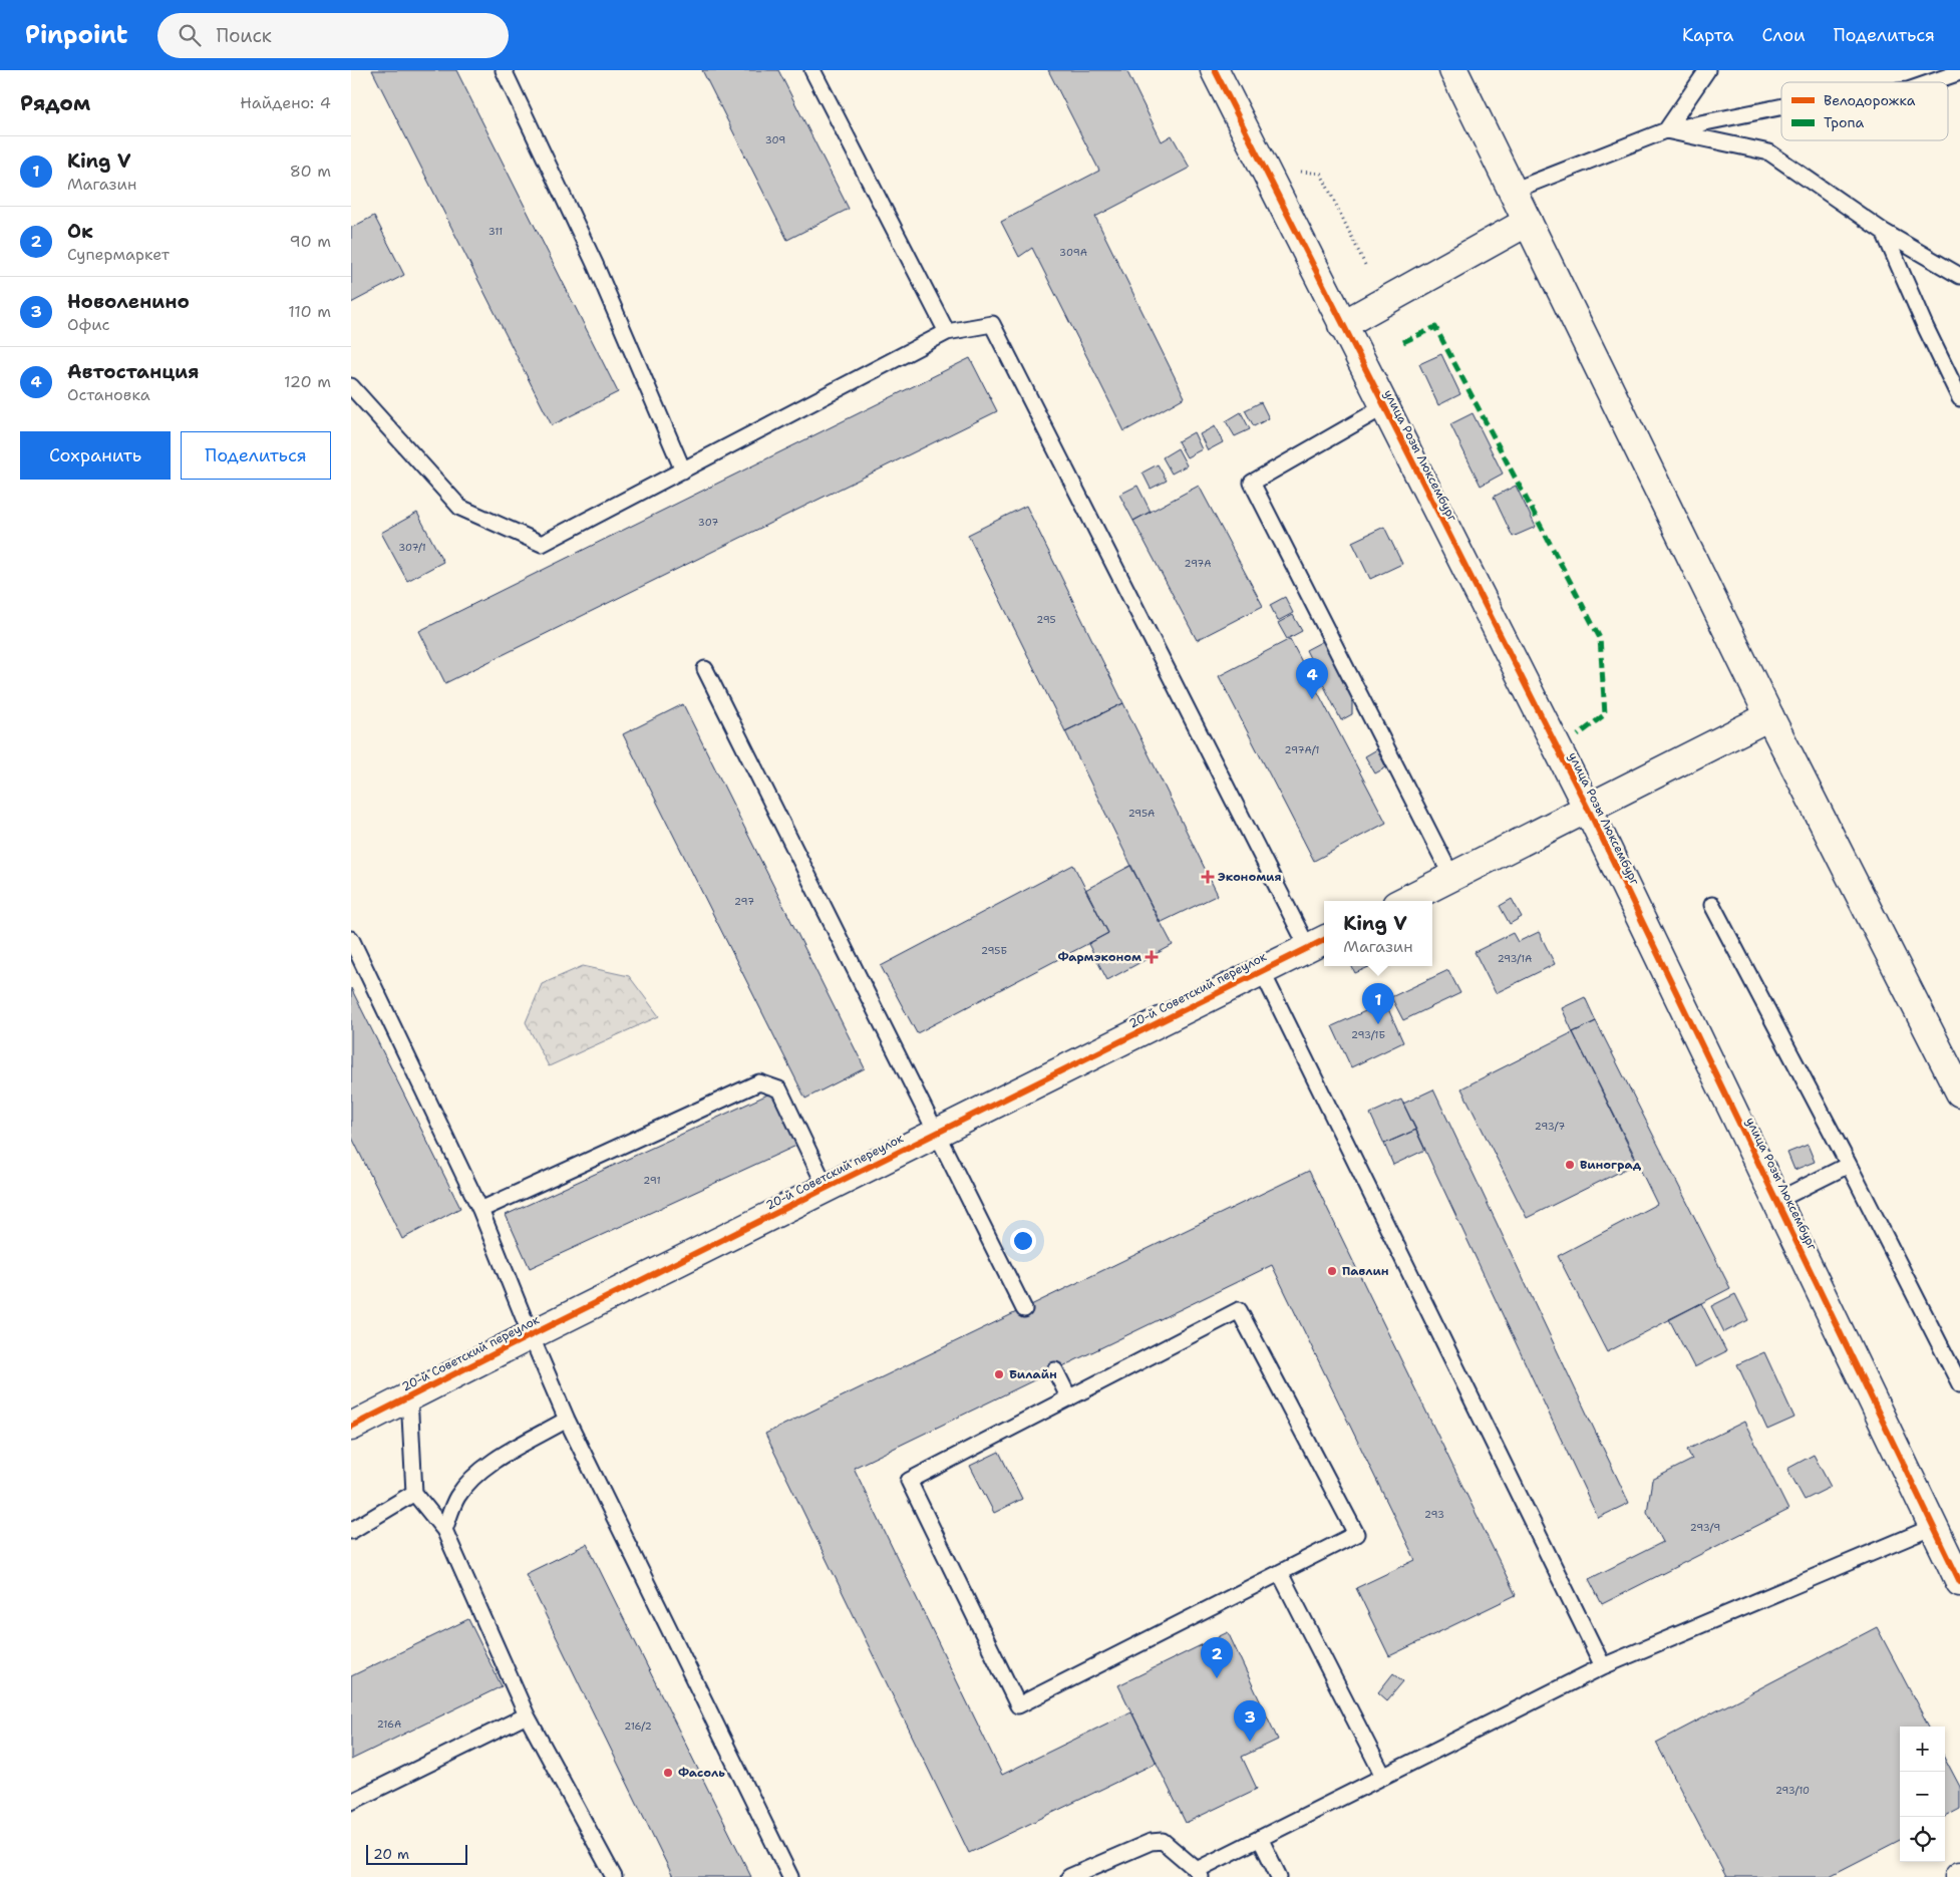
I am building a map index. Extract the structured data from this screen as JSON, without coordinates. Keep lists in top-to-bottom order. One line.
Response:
{"streets":{"street":["улица Розы Люксембург","20-й Советский переулок"]},"places":{"health":["Экономия","Фармэконом"],"other":["Виноград","Павлин","Билайн","Фасоль"]},"house_numbers":["309","311","309А","307","307/1","297А","295","297А/1","295А","297","295Б","293/1А","293/1Б","293/7","291","293","293/9","216А","216/2","293/10"],"legend":["Велодорожка","Тропа"],"scale_bar":"20 m","page":{"header":"Pinpoint","search":"Поиск","nav":["Карта","Слои","Поделиться"],"heading":["Рядом","Найдено: 4"],"list":[{"mark":"1","name":"King V","note":"Магазин","value":"80 m"},{"mark":"2","name":"Ок","note":"Супермаркет","value":"90 m"},{"mark":"3","name":"Новоленино","note":"Офис","value":"110 m"},{"mark":"4","name":"Автостанция","note":"Остановка","value":"120 m"}],"buttons":["Сохранить","Поделиться"],"pins":["4","1","2","3"],"popup":["King V","Магазин"],"map_buttons":["+","−"],"scale":"20 m"}}
